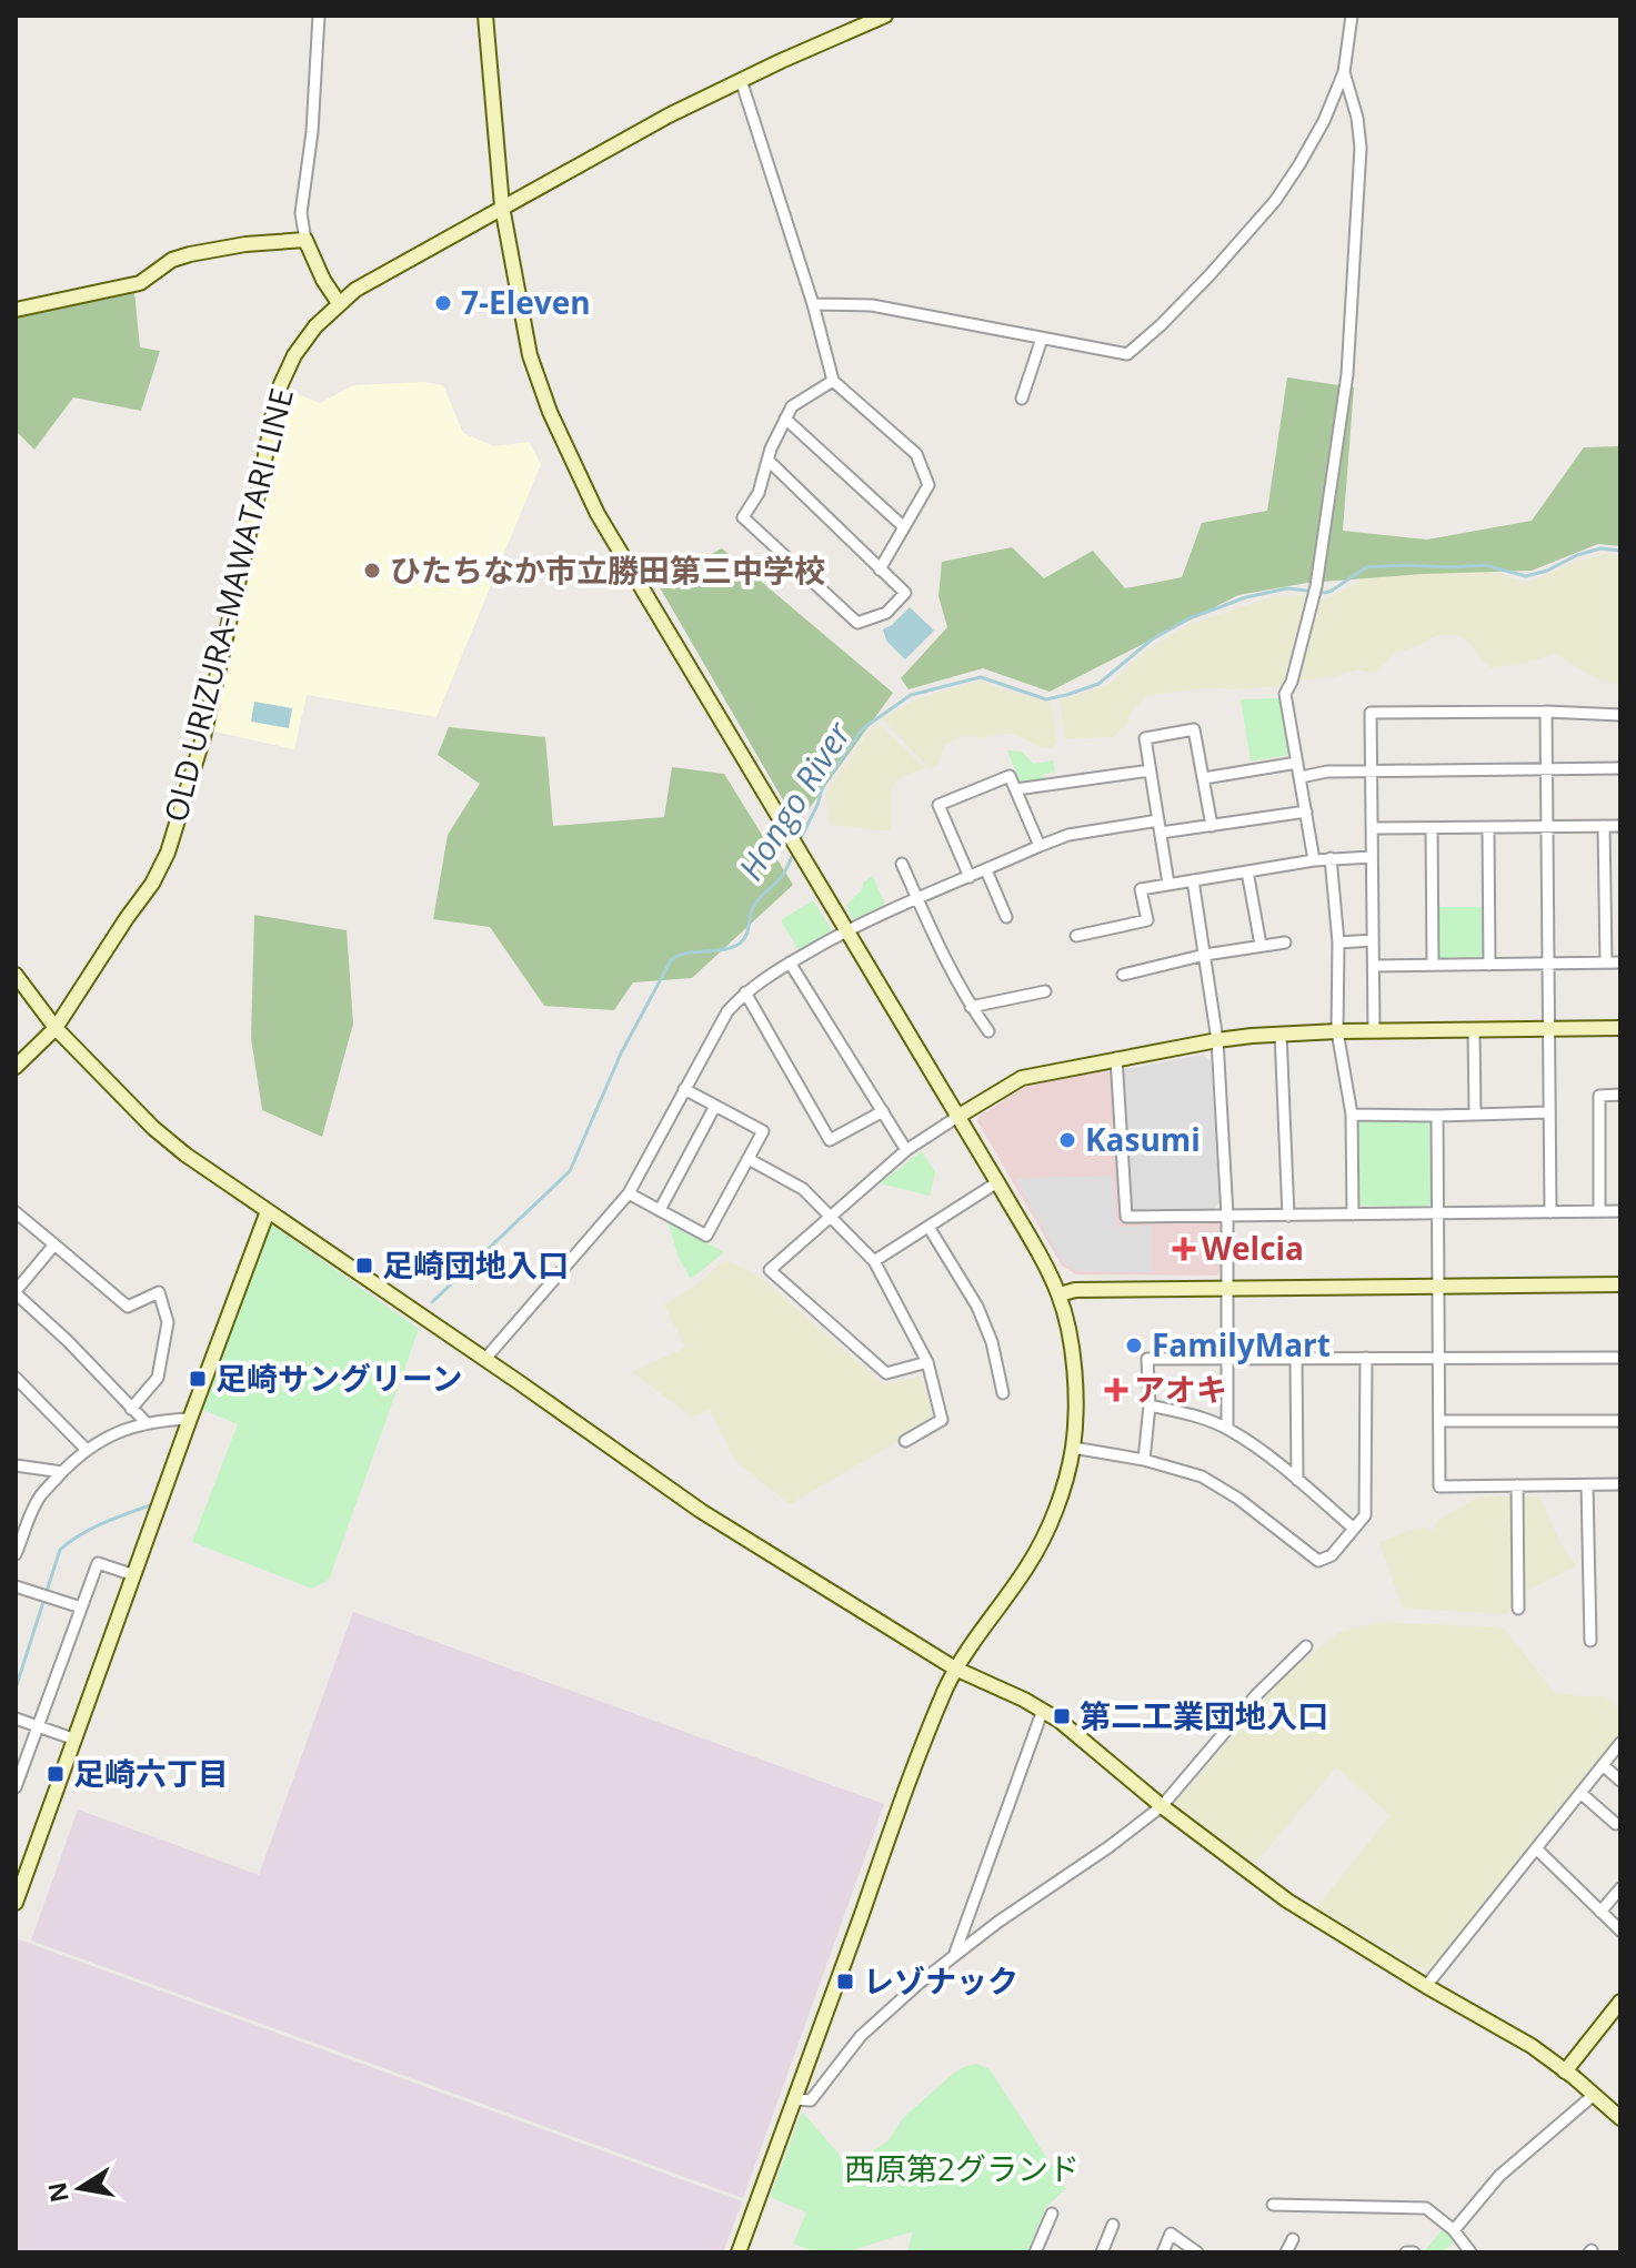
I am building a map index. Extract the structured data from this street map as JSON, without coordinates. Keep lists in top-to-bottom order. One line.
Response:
{"streets":{"street":["OLD URIZURA-MAWATARI LINE"]},"water":["Hongo River"],"parks":["西原第2グランド"],"places":{"other":["7-Eleven","ひたちなか市立勝田第三中学校","Kasumi","FamilyMart"],"health":["Welcia","アオキ"],"transit":["足崎団地入口","足崎サングリーン","第二工業団地入口","足崎六丁目","レゾナック"]},"north":"left"}
